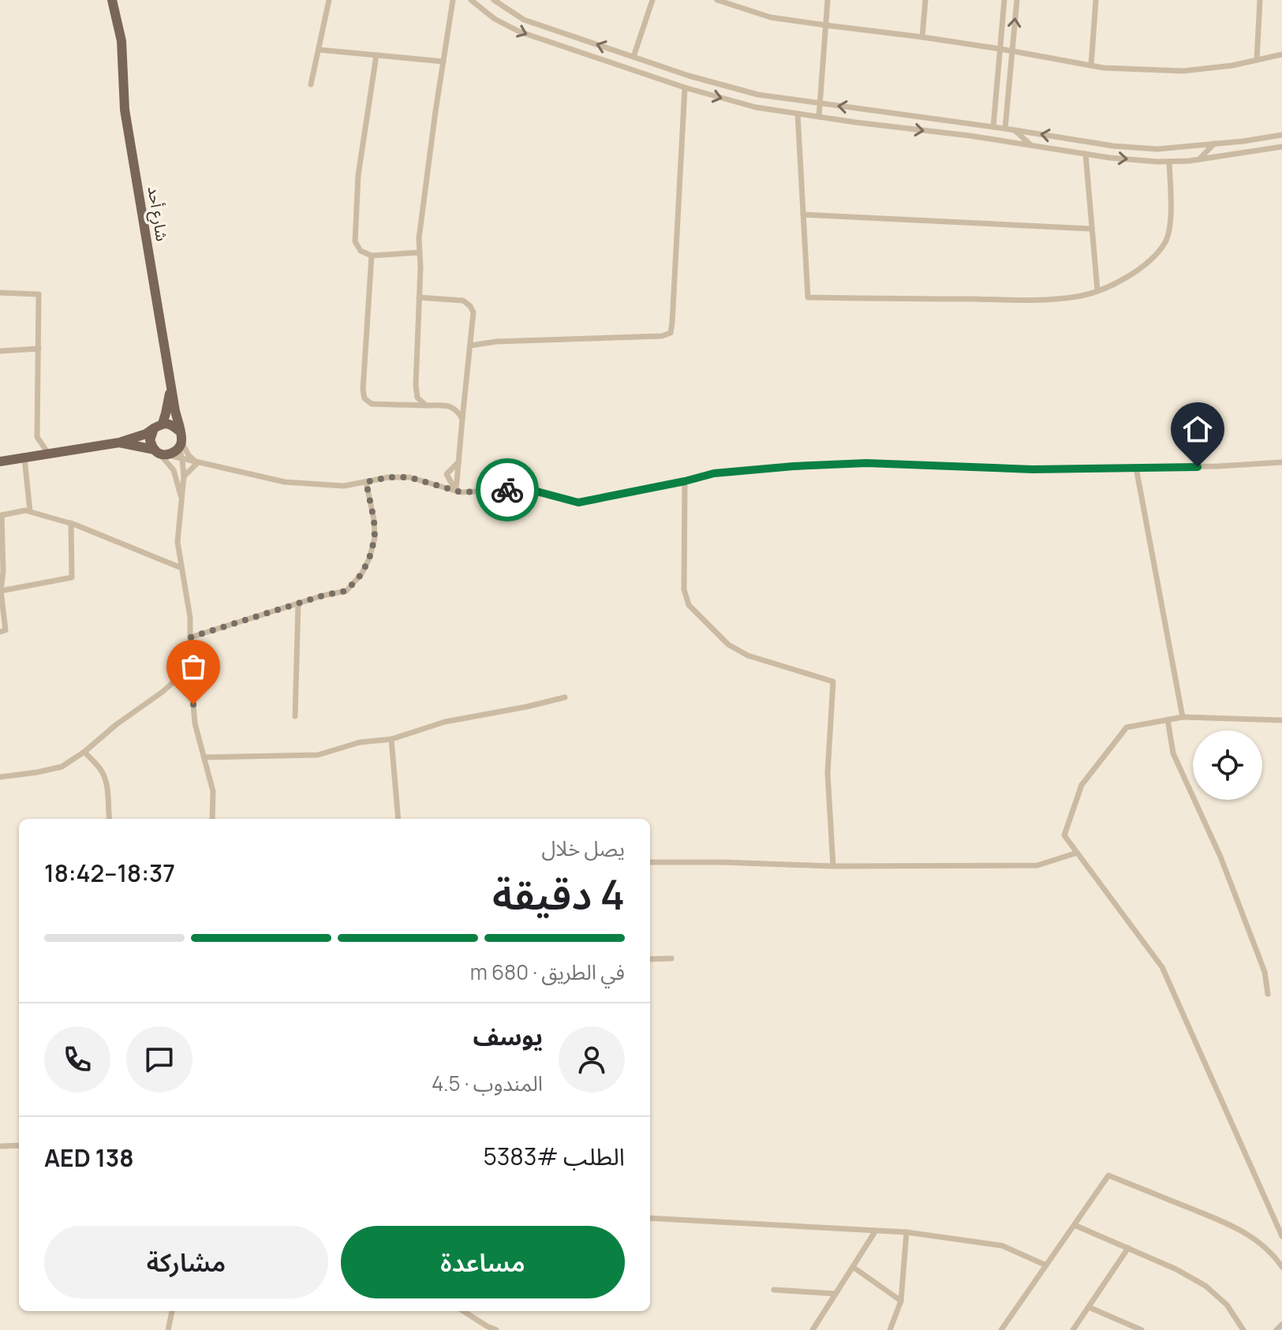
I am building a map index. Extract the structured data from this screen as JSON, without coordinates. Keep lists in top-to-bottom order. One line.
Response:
{"streets":{"main road":["شارع أحد"]},"page":{"heading":["4 دقيقة","يصل خلال","18:37–18:42"],"panel":["يوسف","المندوب · 4.5","الطلب #5383","AED 138"],"bar":"في الطريق · 680 m","buttons":["مساعدة","مشاركة"]}}
